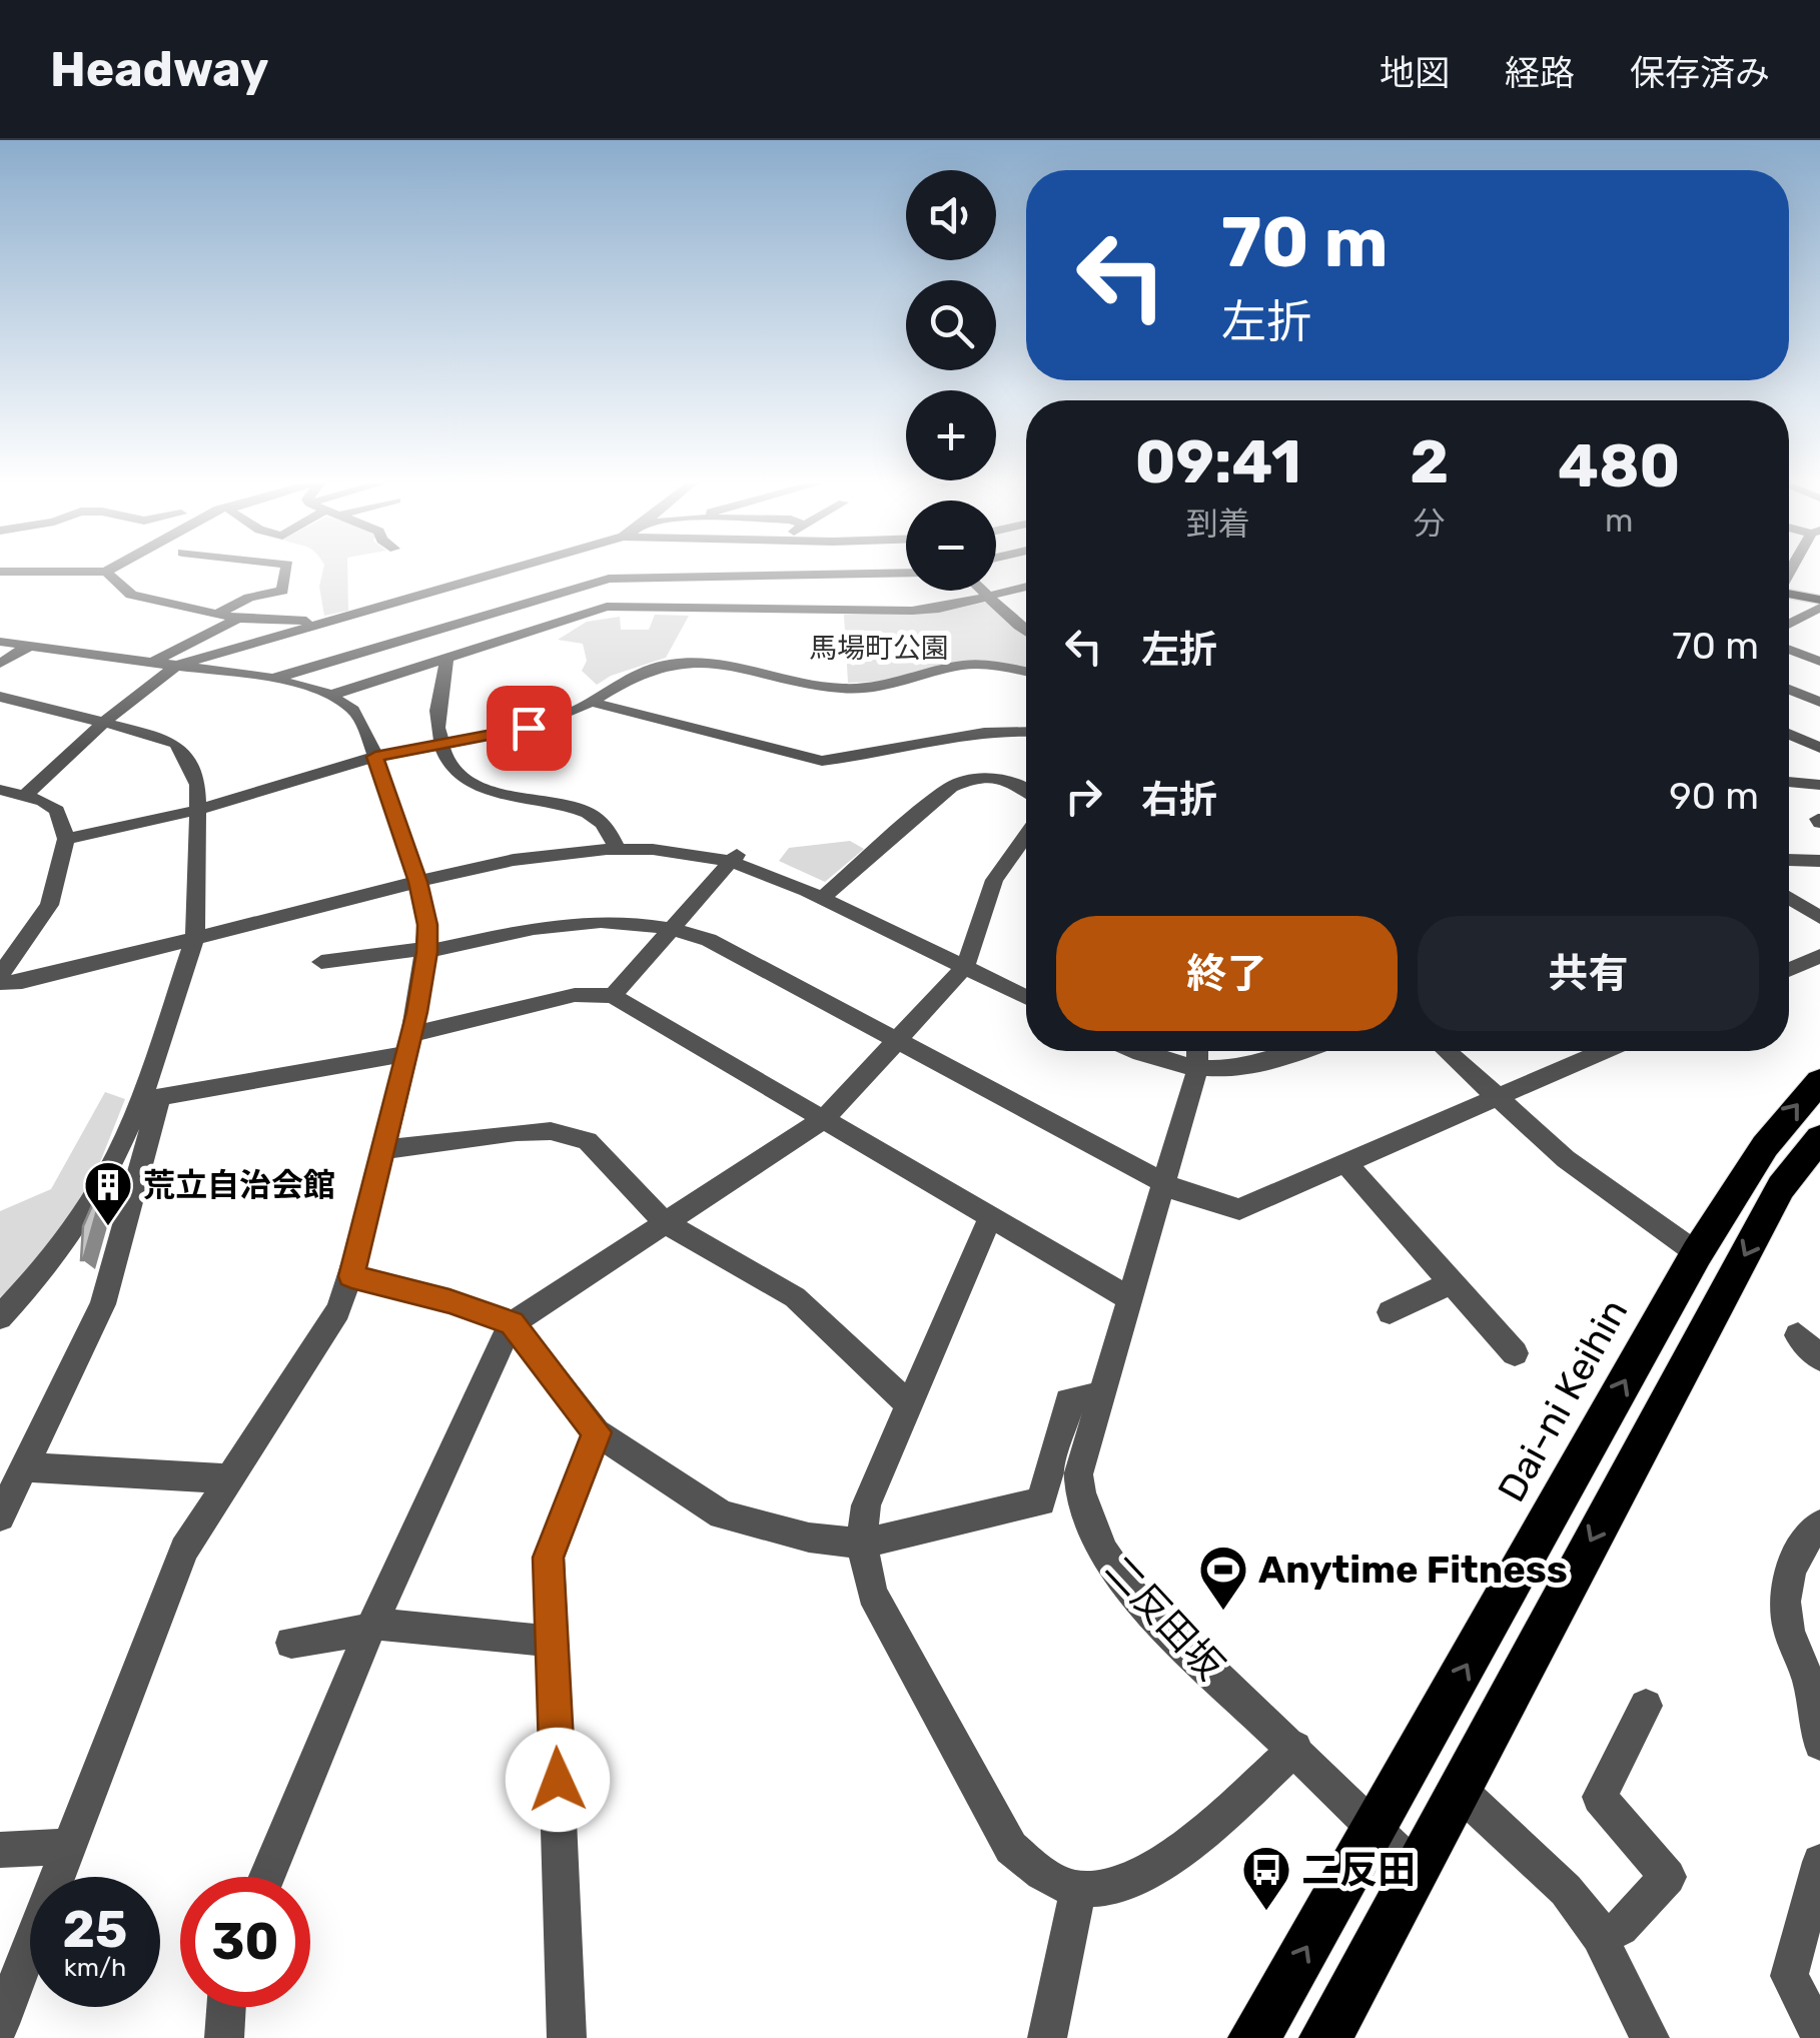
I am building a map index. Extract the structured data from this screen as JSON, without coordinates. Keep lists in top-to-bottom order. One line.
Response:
{"streets":{"highway":["Dai-ni Keihin"],"street":["二反田坂"]},"crossings":[["Dai-ni Keihin","二反田坂"]],"parks":["馬場町公園"],"places":{"building":["荒立自治会館"],"sports":["Anytime Fitness"],"bus stop":["二反田"]},"page":{"header":"Headway","nav":["地図","経路","保存済み"],"map_buttons":["+","−"],"turn":["70 m","左折"],"eta":["09:41","到着","2","分","480","m"],"list":[{"name":"左折","value":"70 m"},{"name":"右折","value":"90 m"}],"buttons":["終了","共有"],"speed":"25 km/h","limit":"30"}}
